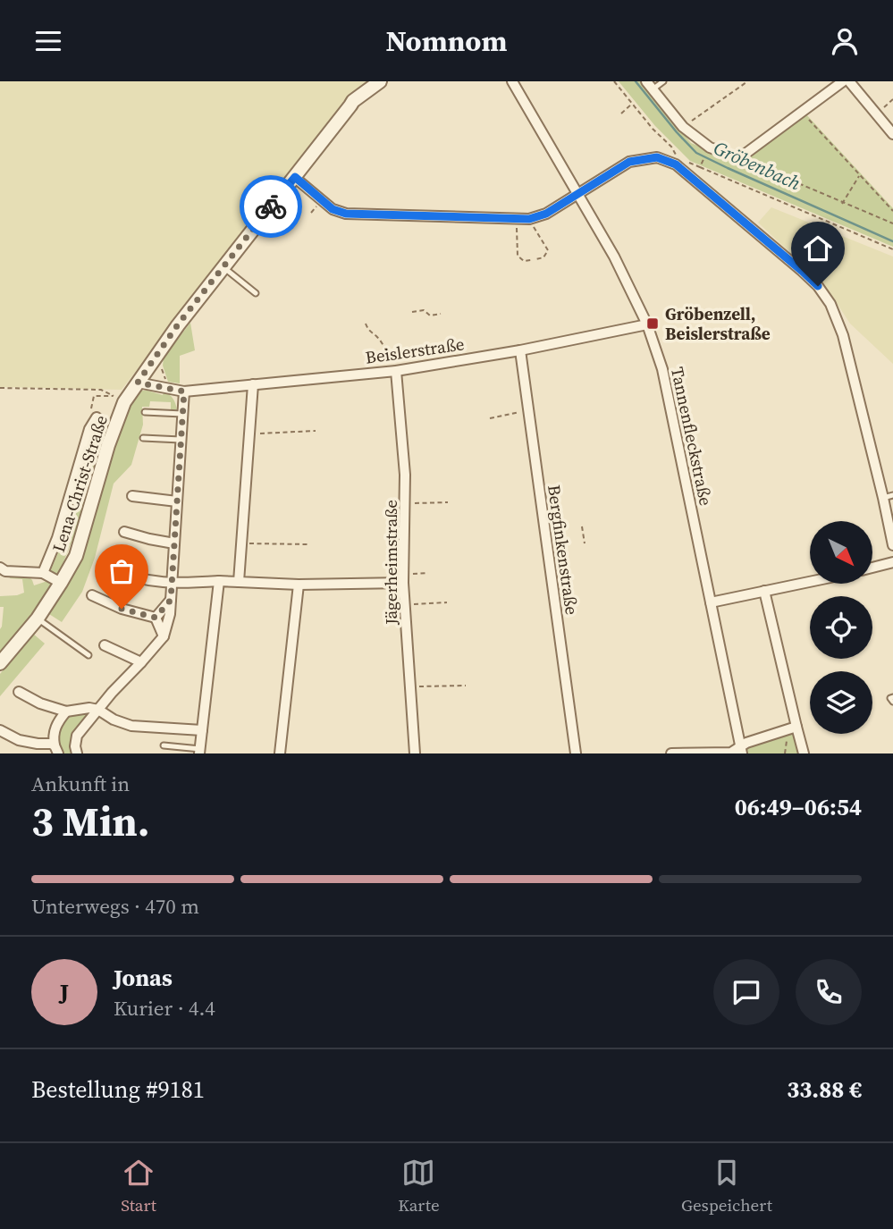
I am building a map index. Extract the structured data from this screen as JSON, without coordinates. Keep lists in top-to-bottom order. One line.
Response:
{"streets":{"street":["Beislerstraße","Tannenfleckstraße","Lena-Christ-Straße","Bergfinkenstraße","Jägerheimstraße"]},"crossings":[["Beislerstraße","Tannenfleckstraße"],["Beislerstraße","Lena-Christ-Straße"],["Beislerstraße","Bergfinkenstraße"],["Beislerstraße","Jägerheimstraße"]],"water":["Gröbenbach"],"places":{"transit":["Gröbenzell, Beislerstraße"]},"north":"bottom right","page":{"header":"Nomnom","heading":["3 Min.","Ankunft in","06:49–06:54"],"panel":["Jonas","Kurier · 4.4","Bestellung #9181","33.88 €"],"bar":"Unterwegs · 470 m","round":"J","tabs":["Start","Karte","Gespeichert"]}}
